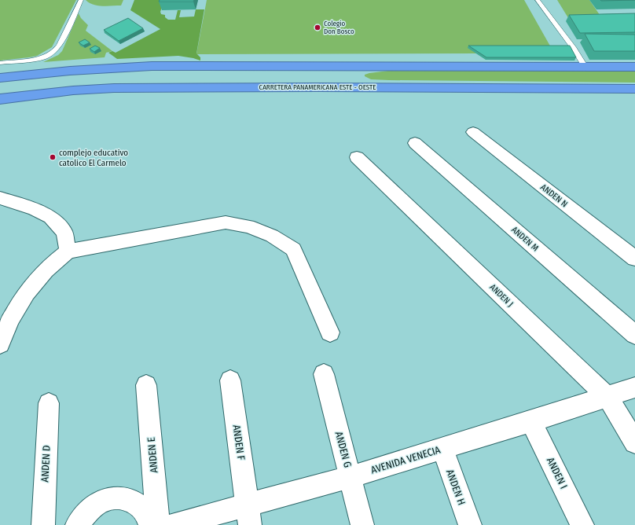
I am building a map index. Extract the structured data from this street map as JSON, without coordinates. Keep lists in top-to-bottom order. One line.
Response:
{"streets":{"highway":["CARRETERA PANAMERICANA ESTE - OESTE"],"street":["ANDEN N","ANDEN M","ANDEN J","ANDEN F","ANDEN G","ANDEN E","AVENIDA VENECIA","ANDEN D","ANDEN I","ANDEN H"]},"crossings":[["ANDEN J","AVENIDA VENECIA"],["ANDEN F","AVENIDA VENECIA"],["ANDEN G","AVENIDA VENECIA"],["AVENIDA VENECIA","ANDEN I"],["AVENIDA VENECIA","ANDEN H"]],"places":["Colegio Don Bosco","complejo educativo catolico El Carmelo"]}
